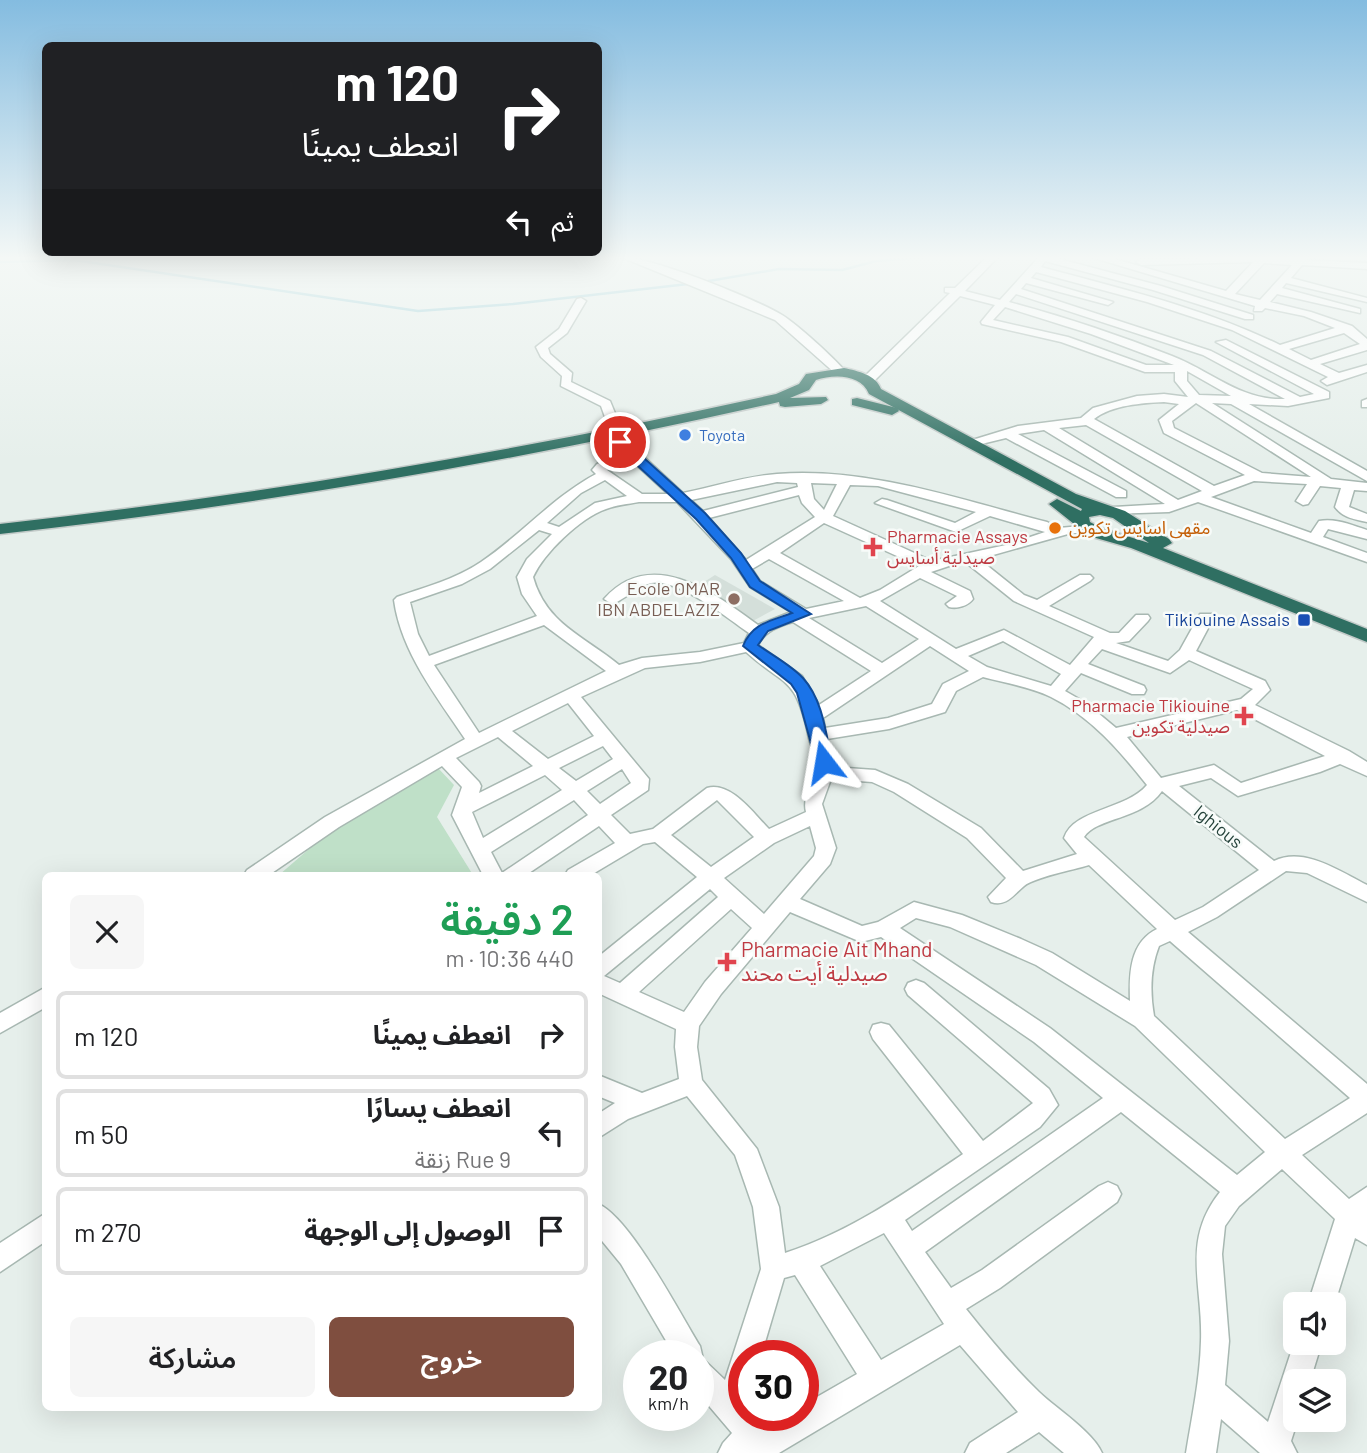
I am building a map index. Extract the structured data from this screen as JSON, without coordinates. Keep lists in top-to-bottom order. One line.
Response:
{"streets":{"street":["Ighious"]},"places":{"other":["Toyota","مقهى اسايس تكوين","Ecole OMAR IBN ABDELAZIZ"],"health":["Pharmacie Assays صيدلية أسايس","Pharmacie Tikiouine صيدلية تكوين","Pharmacie Ait Mhand صيدلية أيت محند"],"transit":["Tikiouine Assais"]},"page":{"turn":["120 m","انعطف يمينًا"],"then":"ثم","heading":["2 دقيقة","440 m · 10:36"],"list":[{"name":"انعطف يمينًا","value":"120 m"},{"name":"انعطف يسارًا","note":"Rue 9 زنقة","value":"50 m"},{"name":"الوصول إلى الوجهة","value":"270 m"}],"buttons":["خروج","مشاركة"],"speed":"20 km/h","limit":"30"}}
